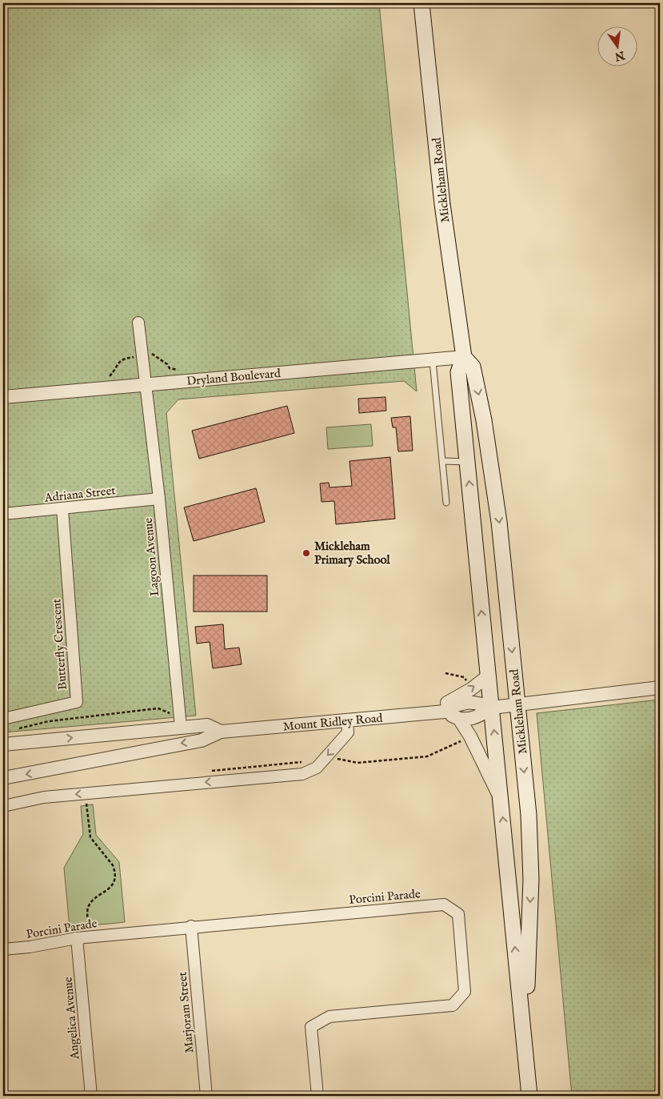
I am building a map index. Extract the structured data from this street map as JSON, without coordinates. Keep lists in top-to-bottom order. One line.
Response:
{"streets":{"main road":["Mickleham Road"],"street":["Dryland Boulevard","Adriana Street","Lagoon Avenue","Butterfly Crescent","Mount Ridley Road","Porcini Parade","Marjoram Street","Angelica Avenue"]},"crossings":[["Mickleham Road","Dryland Boulevard"],["Mickleham Road","Mount Ridley Road"],["Dryland Boulevard","Lagoon Avenue"],["Adriana Street","Lagoon Avenue"],["Adriana Street","Butterfly Crescent"],["Lagoon Avenue","Mount Ridley Road"],["Porcini Parade","Marjoram Street"],["Porcini Parade","Angelica Avenue"]],"places":["Mickleham Primary School"],"north":"bottom"}
